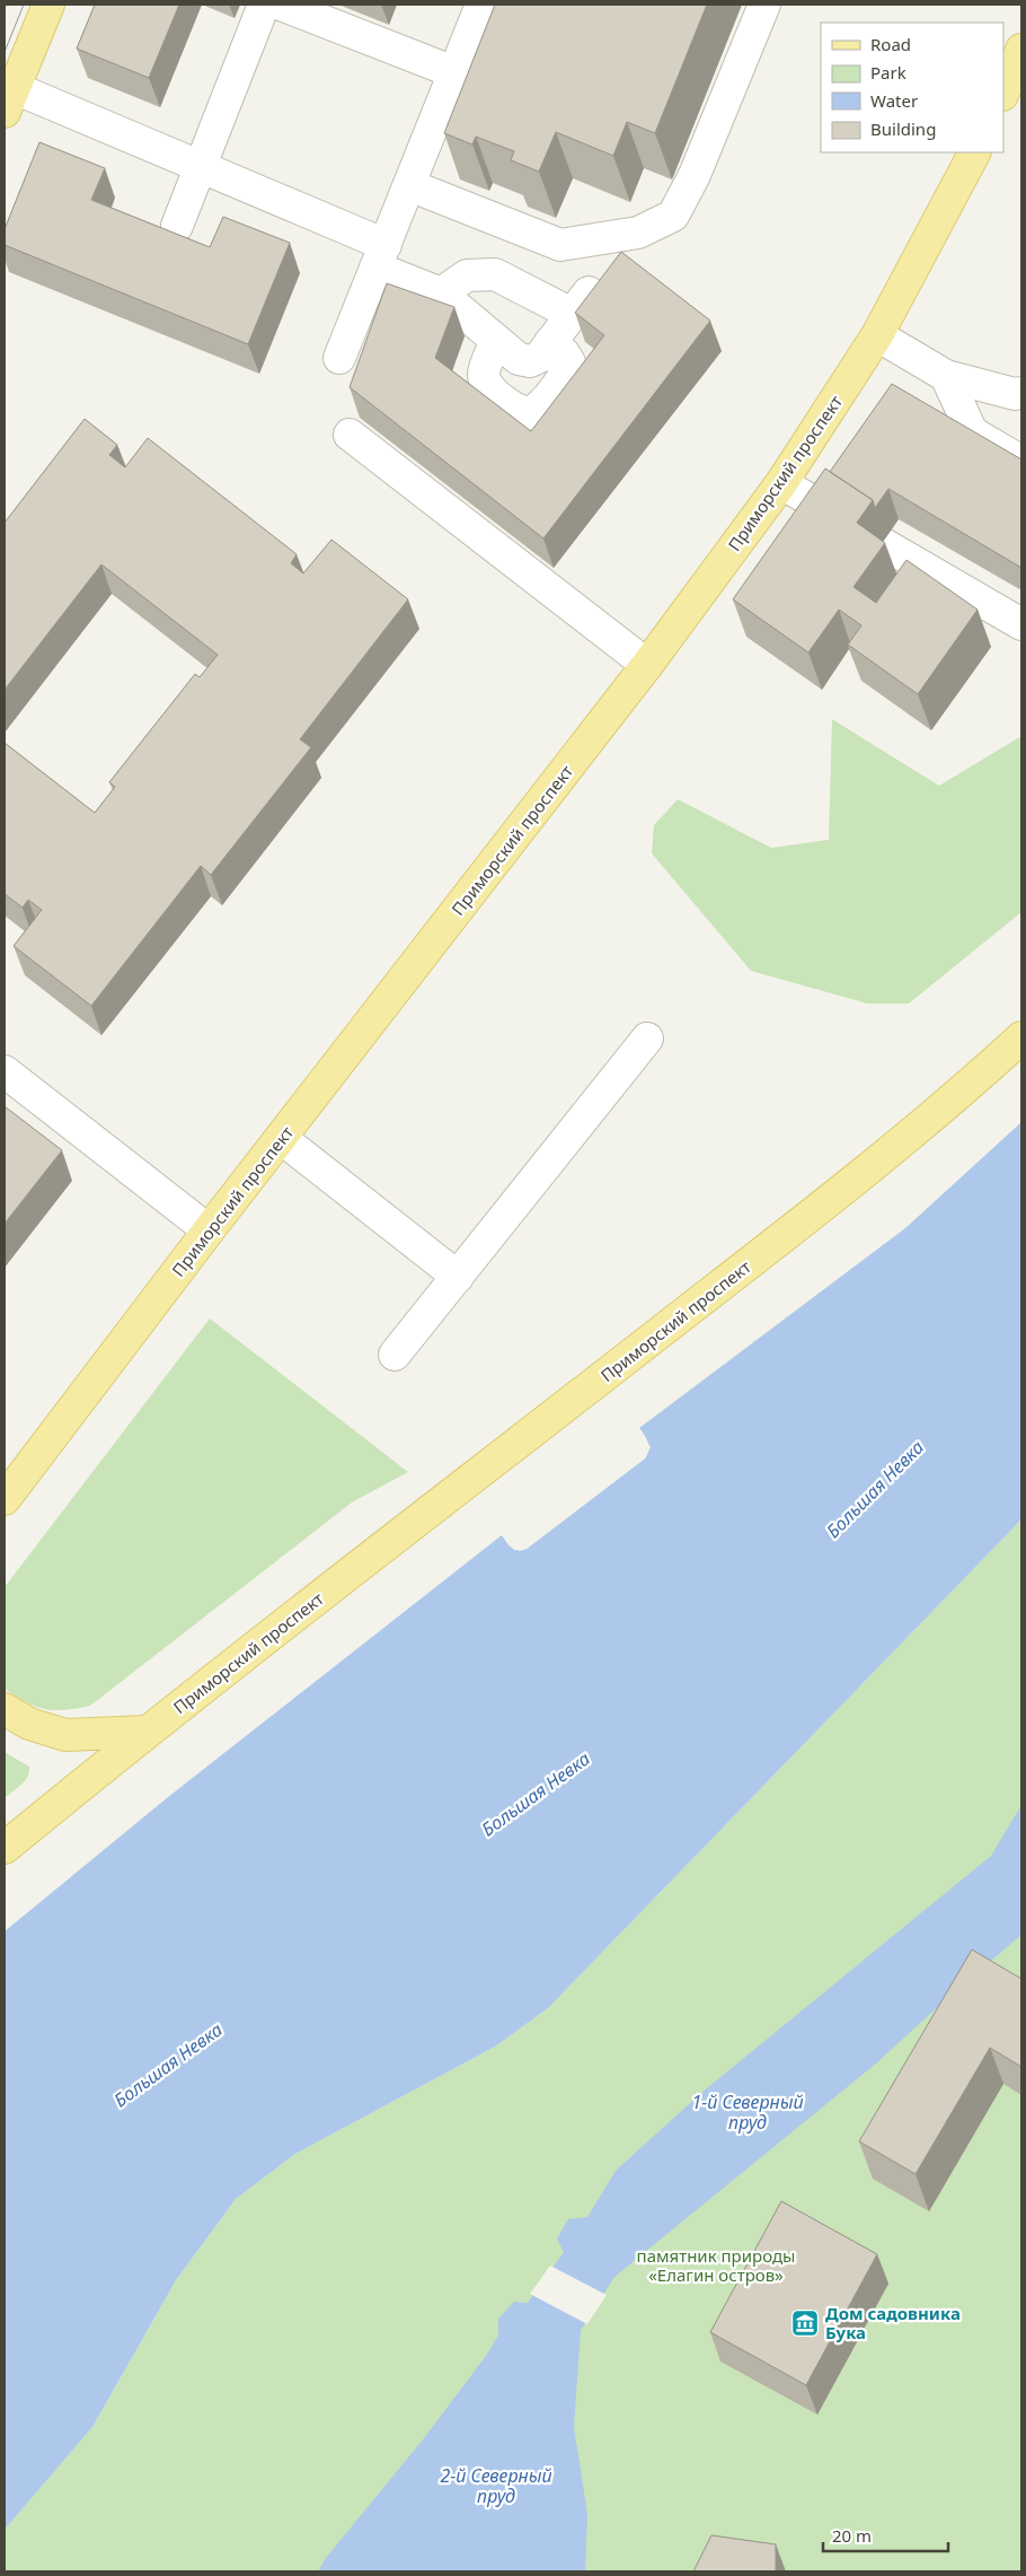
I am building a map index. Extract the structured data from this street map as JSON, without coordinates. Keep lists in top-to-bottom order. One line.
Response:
{"streets":{"main road":["Приморский проспект"]},"water":["Большая Невка","1-й Северный пруд","2-й Северный пруд"],"parks":["памятник природы «Елагин остров»"],"places":{"museum":["Дом садовника Бука"]},"legend":["Road","Park","Water","Building"],"scale_bar":"20 m"}
